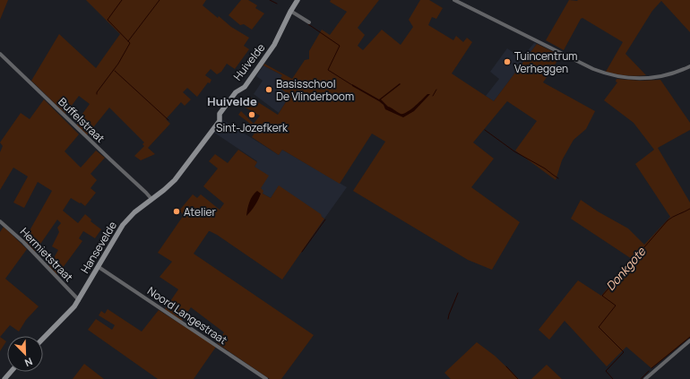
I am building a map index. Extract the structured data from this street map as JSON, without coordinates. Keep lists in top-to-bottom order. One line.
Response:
{"streets":{"street":["Huivelde","Buffelstraat","Hansevelde","Hermietstraat","Noord Langestraat"]},"crossings":[["Huivelde","Hansevelde"],["Buffelstraat","Hansevelde"],["Hansevelde","Hermietstraat"],["Hansevelde","Noord Langestraat"]],"districts":["Huivelde"],"water":["Donkgote"],"places":["Tuincentrum Verheggen","Basisschool De Vlinderboom","Sint-Jozefkerk","Atelier"],"north":"bottom right"}
